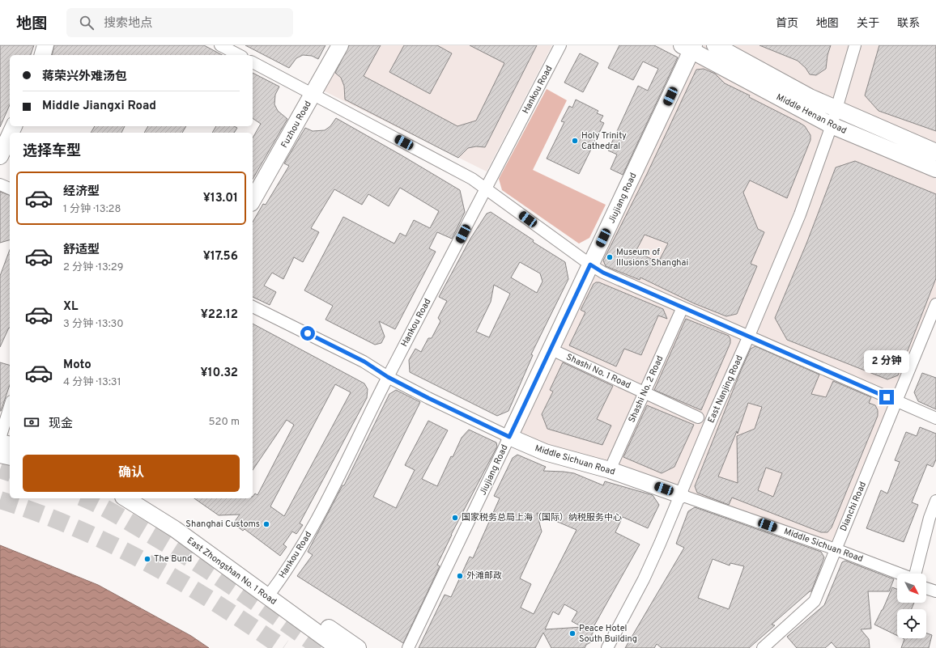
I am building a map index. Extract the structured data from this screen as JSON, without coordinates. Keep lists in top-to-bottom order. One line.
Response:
{"streets":{"main road":["Middle Henan Road","Fuzhou Road","Jiujiang Road","Middle Sichuan Road","East Zhongshan No. 1 Road"],"street":["Hankou Road","Shashi No. 1 Road","Shashi No. 2 Road","East Nanjing Road","Dianchi Road"]},"crossings":[["Hankou Road","Middle Sichuan Road"],["Hankou Road","East Zhongshan No. 1 Road"],["Middle Henan Road","Jiujiang Road"],["Middle Henan Road","East Nanjing Road"],["Jiujiang Road","Shashi No. 1 Road"],["Jiujiang Road","Middle Sichuan Road"],["Shashi No. 1 Road","Shashi No. 2 Road"],["Shashi No. 2 Road","Middle Sichuan Road"],["East Nanjing Road","Middle Sichuan Road"],["Middle Sichuan Road","Dianchi Road"]],"places":["Holy Trinity Cathedral","Museum of Illusions Shanghai","国家税务总局上海（国际）纳税服务中心","Shanghai Customs","The Bund","外滩邮政","Peace Hotel South Building"],"north":"bottom right","page":{"header":"地图","search":"搜索地点","nav":["首页","地图","关于","联系"],"banner":["蒋荣兴外难汤包","Middle Jiangxi Road"],"heading":"选择车型","list":[{"name":"经济型","note":"1 分钟 · 13:28","value":"¥13.01"},{"name":"舒适型","note":"2 分钟 · 13:29","value":"¥17.56"},{"name":"XL","note":"3 分钟 · 13:30","value":"¥22.12"},{"name":"Moto","note":"4 分钟 · 13:31","value":"¥10.32"}],"bubble":"2 分钟","pay":["现金","520 m"],"buttons":"确认"}}
